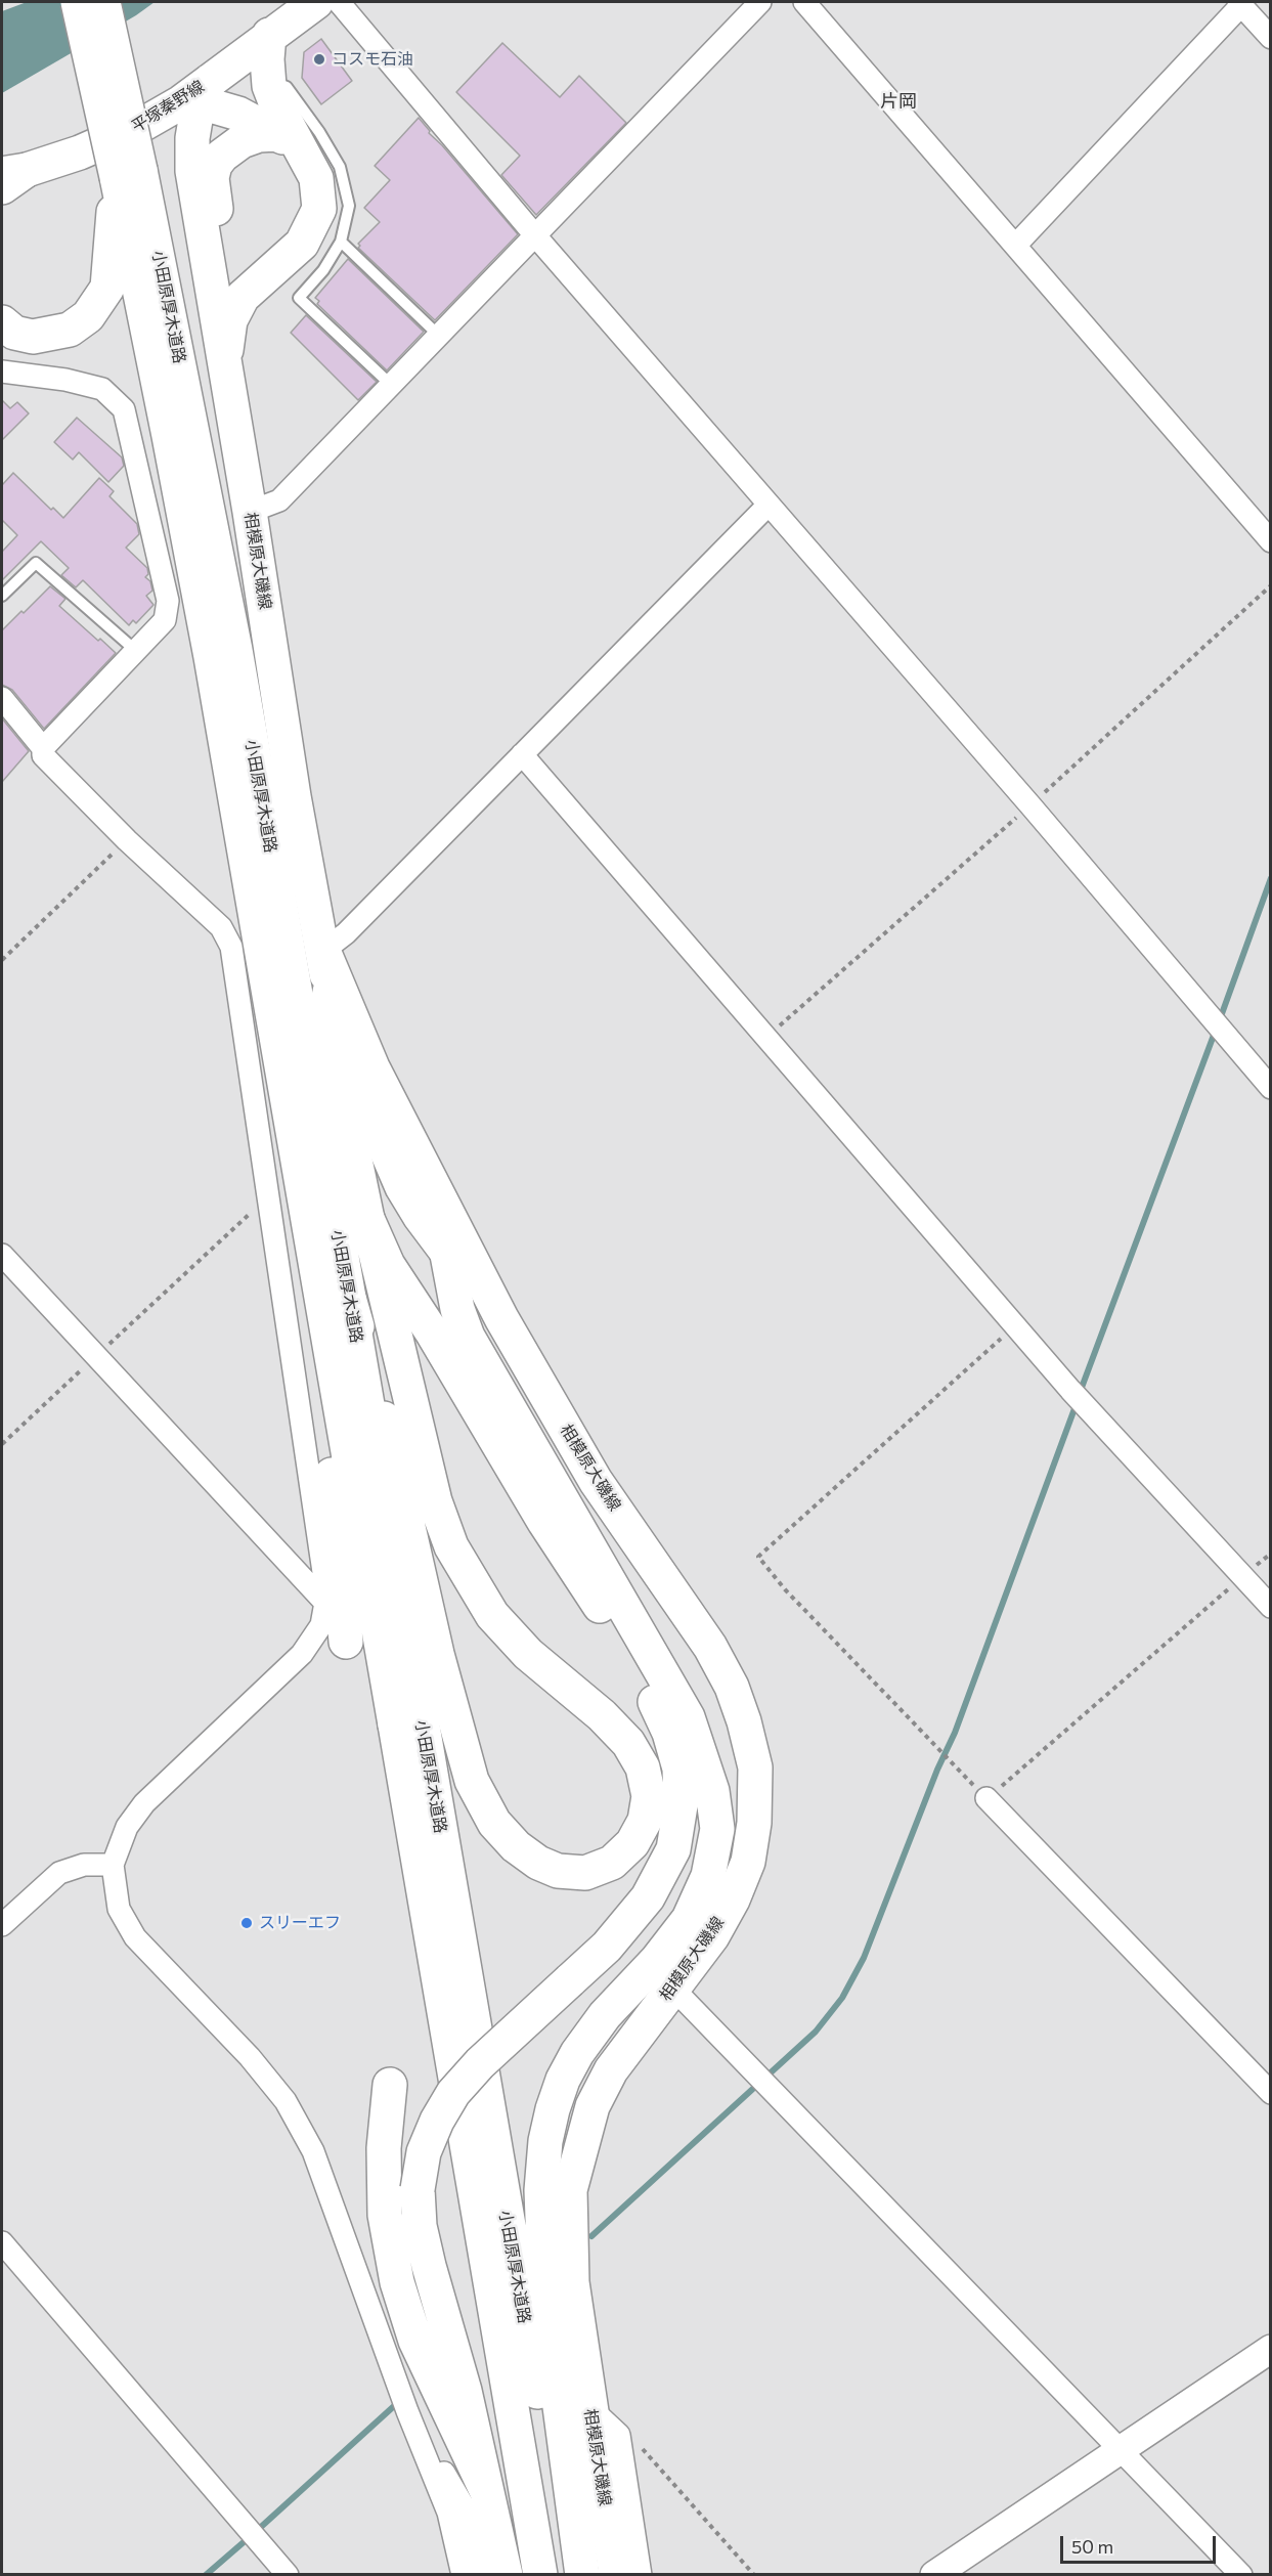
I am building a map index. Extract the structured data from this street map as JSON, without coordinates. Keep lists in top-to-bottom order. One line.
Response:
{"streets":{"main road":["平塚秦野線","小田原厚木道路","相模原大磯線"]},"districts":["片岡"],"places":["コスモ石油","スリーエフ"],"scale_bar":"50 m"}
